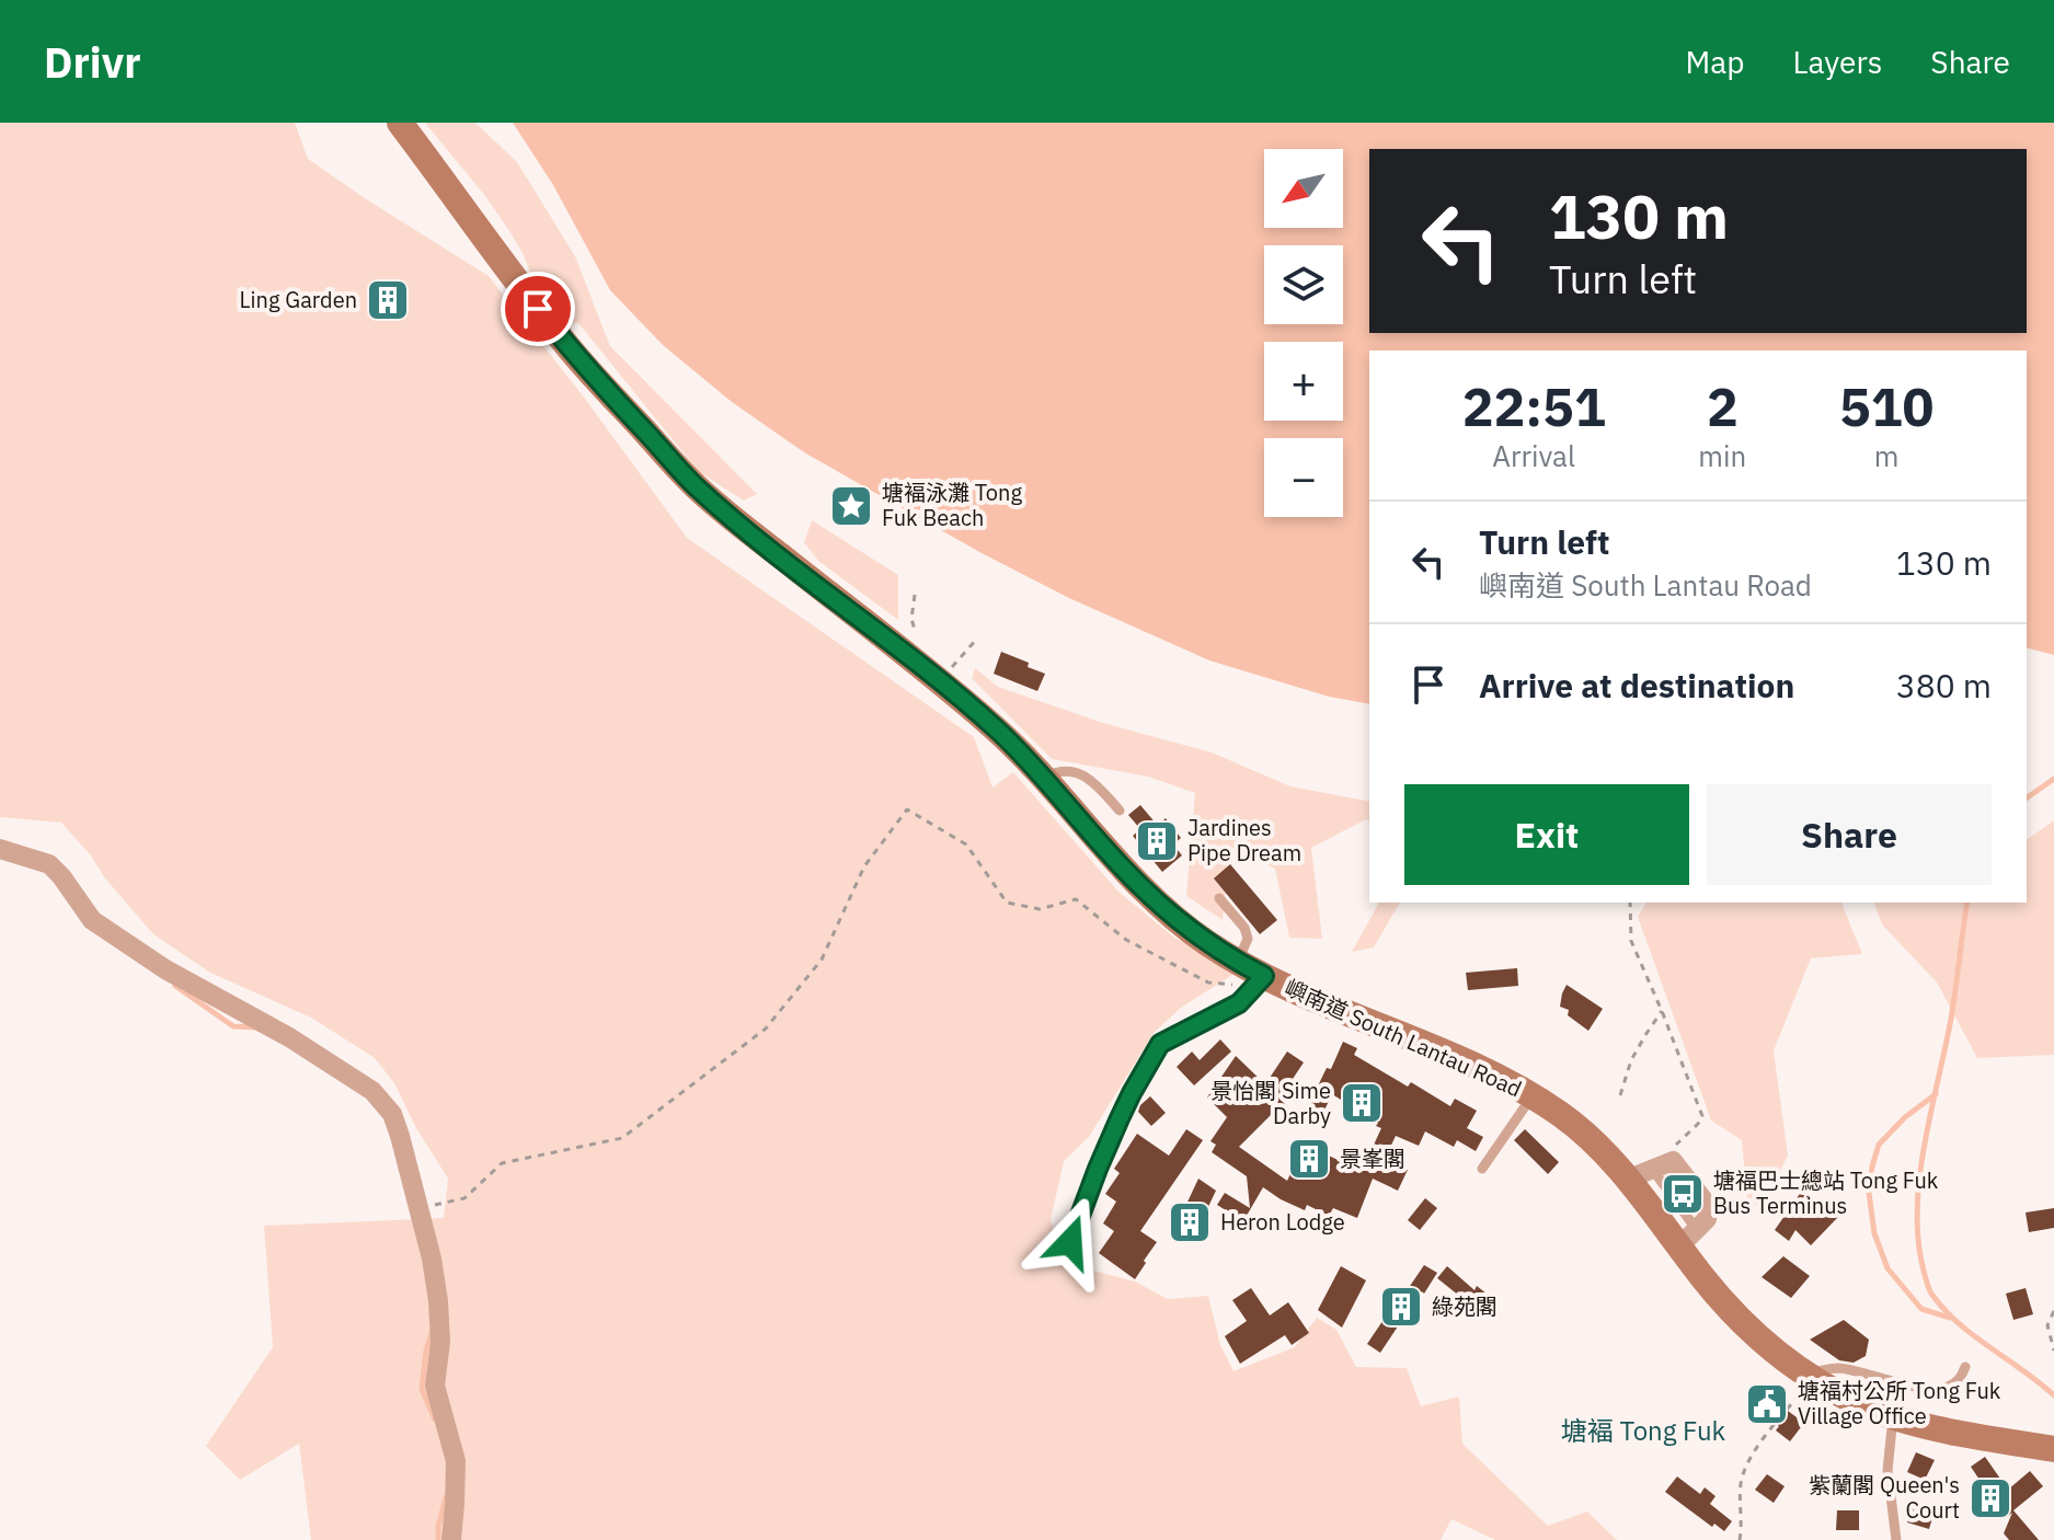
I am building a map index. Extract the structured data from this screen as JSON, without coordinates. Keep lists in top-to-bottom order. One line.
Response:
{"streets":{"main road":["嶼南道 South Lantau Road"]},"districts":["塘褔 Tong Fuk"],"places":{"building":["Ling Garden","Jardines Pipe Dream","景怡閣 Sime Darby","景峯閣","Heron Lodge","綠苑閣","紫蘭閣 Queen's Court"],"place":["塘褔泳灘 Tong Fuk Beach"],"bus stop":["塘福巴士總站 Tong Fuk Bus Terminus"],"public building":["塘福村公所 Tong Fuk Village Office"]},"north":"bottom left","page":{"header":"Drivr","nav":["Map","Layers","Share"],"map_buttons":["+","−"],"turn":["130 m","Turn left"],"eta":["22:51","Arrival","2","min","510","m"],"list":[{"name":"Turn left","note":"嶼南道 South Lantau Road","value":"130 m"},{"name":"Arrive at destination","value":"380 m"}],"buttons":["Exit","Share"]}}
